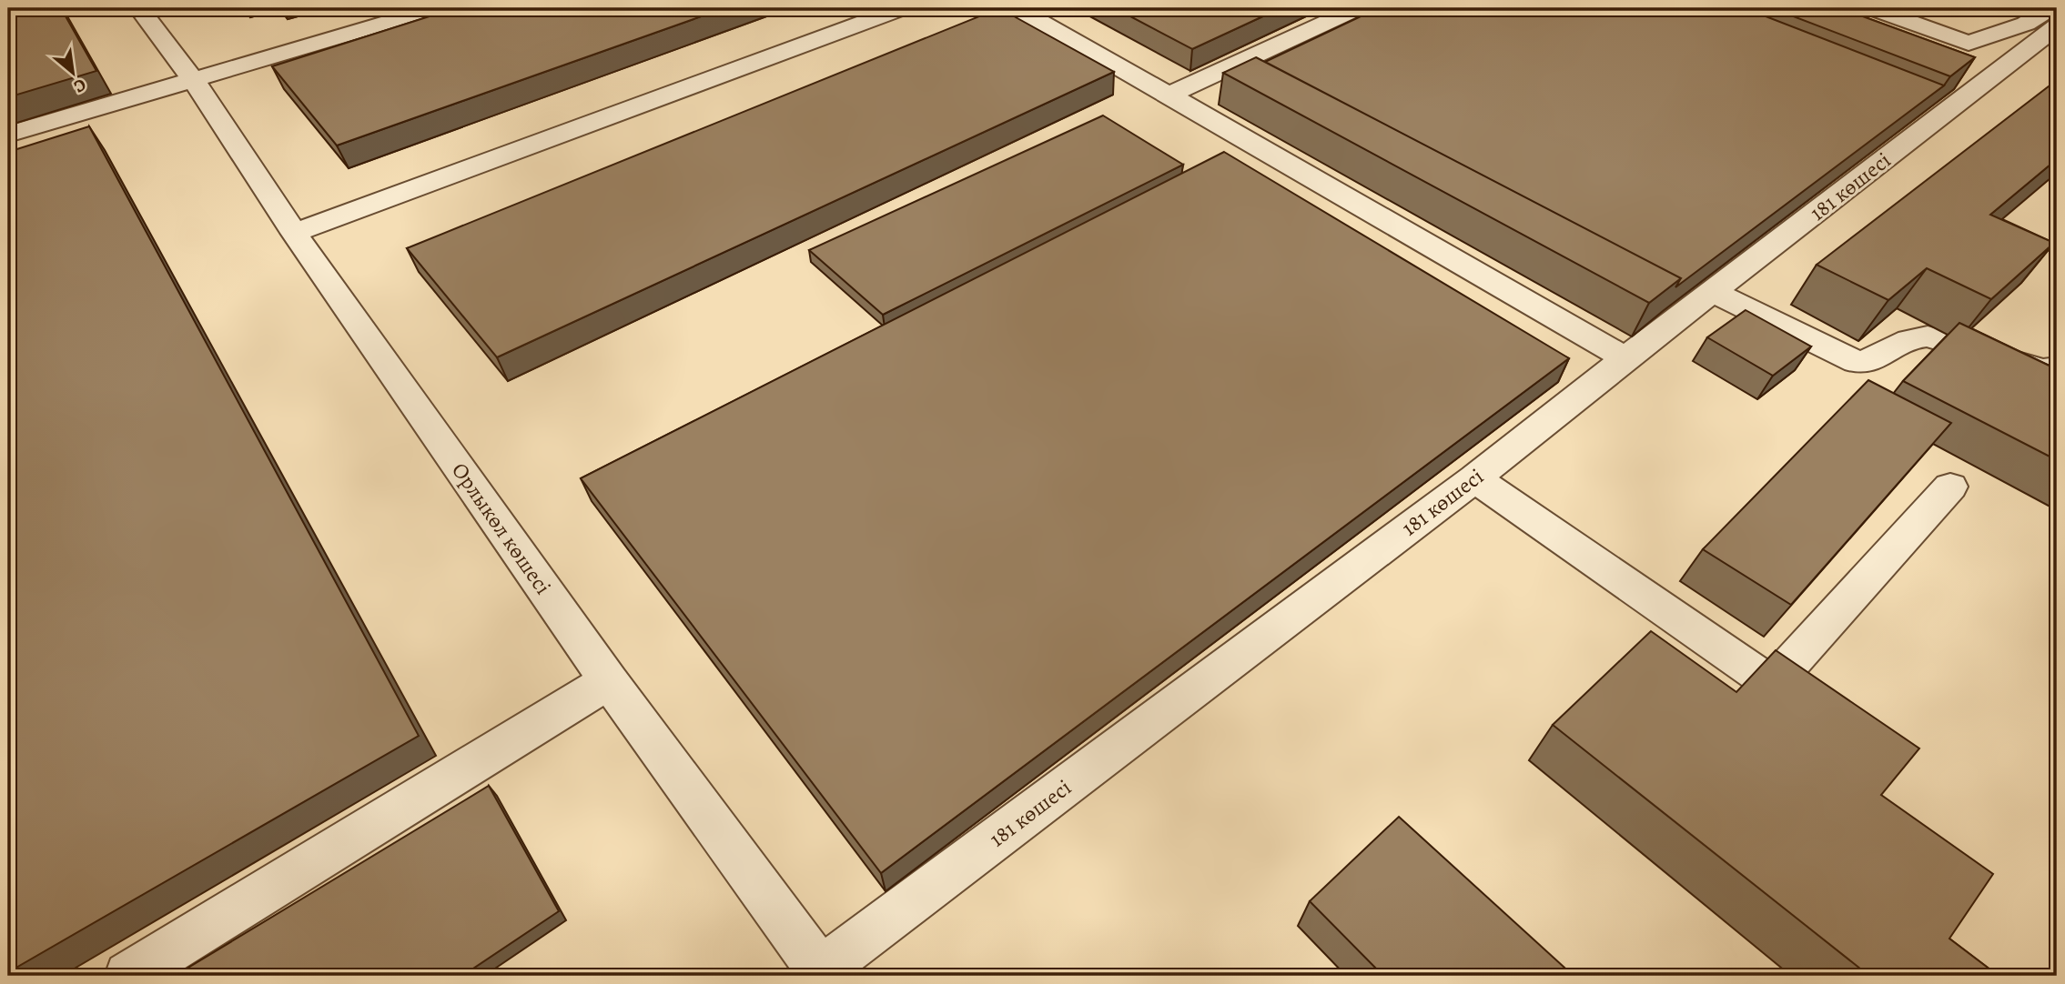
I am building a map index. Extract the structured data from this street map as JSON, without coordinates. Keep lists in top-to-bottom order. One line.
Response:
{"streets":{"street":["181 көшесі","Орлыкөл көшесі"]},"crossings":[["181 көшесі","Орлыкөл көшесі"]],"north":"bottom right"}
